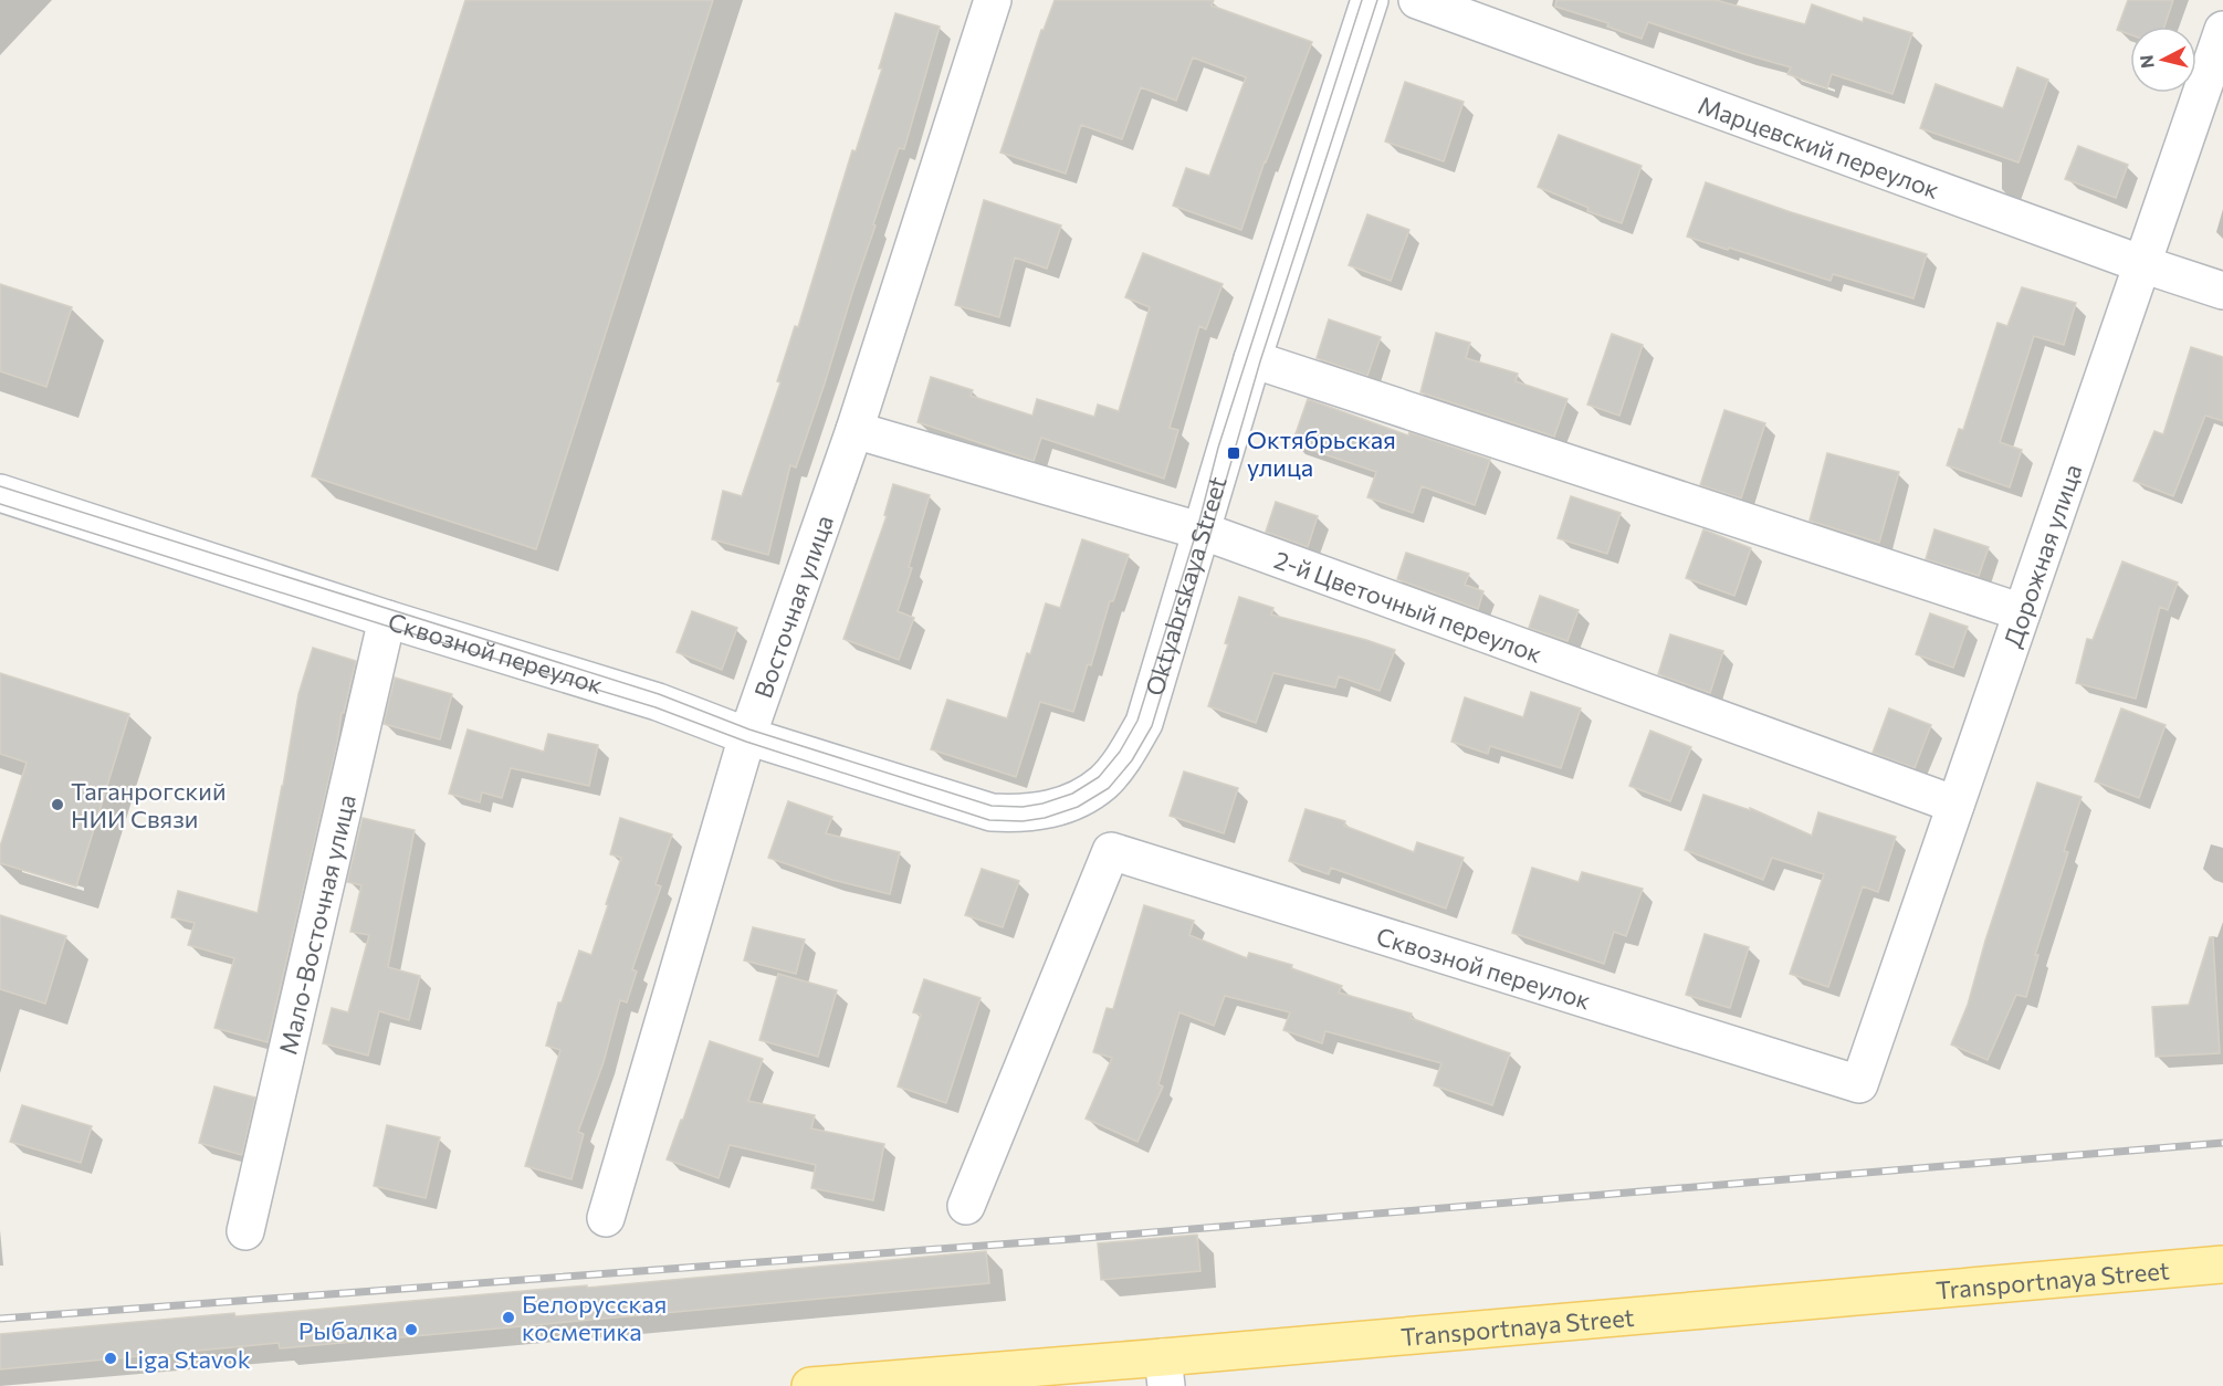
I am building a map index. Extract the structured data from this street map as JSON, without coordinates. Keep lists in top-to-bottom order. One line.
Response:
{"streets":{"main road":["Transportnaya Street"],"street":["Марцевский переулок","Дорожная улица","Oktyabrskaya Street","2-й Цветочный переулок","Восточная улица","Сквозной переулок","Мало-Восточная улица"]},"crossings":[["Марцевский переулок","Дорожная улица"],["Дорожная улица","2-й Цветочный переулок"],["Дорожная улица","Сквозной переулок"],["Oktyabrskaya Street","2-й Цветочный переулок"],["Oktyabrskaya Street","Сквозной переулок"],["2-й Цветочный переулок","Восточная улица"],["Восточная улица","Сквозной переулок"],["Сквозной переулок","Мало-Восточная улица"]],"places":{"transit":["Октябрьская улица"],"other":["Таганрогский НИИ Связи","Белорусская косметика","Рыбалка","Liga Stavok"]},"north":"left"}
